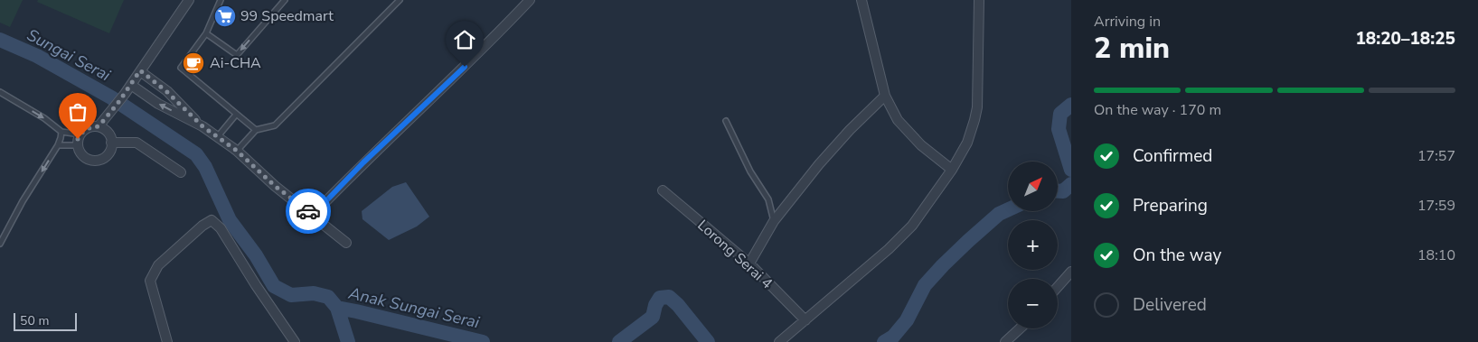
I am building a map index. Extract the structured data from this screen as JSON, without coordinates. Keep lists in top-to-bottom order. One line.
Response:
{"streets":{"street":["Lorong Serai 4"]},"water":["Sungai Serai","Anak Sungai Serai"],"places":{"supermarket":["99 Speedmart"],"cafe":["Ai-CHA"]},"scale_bar":"50 m","north":"top right","page":{"heading":["2 min","Arriving in","18:20–18:25"],"bar":"On the way · 170 m","list":[["Confirmed","17:57"],["Preparing","17:59"],["On the way","18:10"],"Delivered"],"map_buttons":["+","−"],"scale":"50 m"}}
